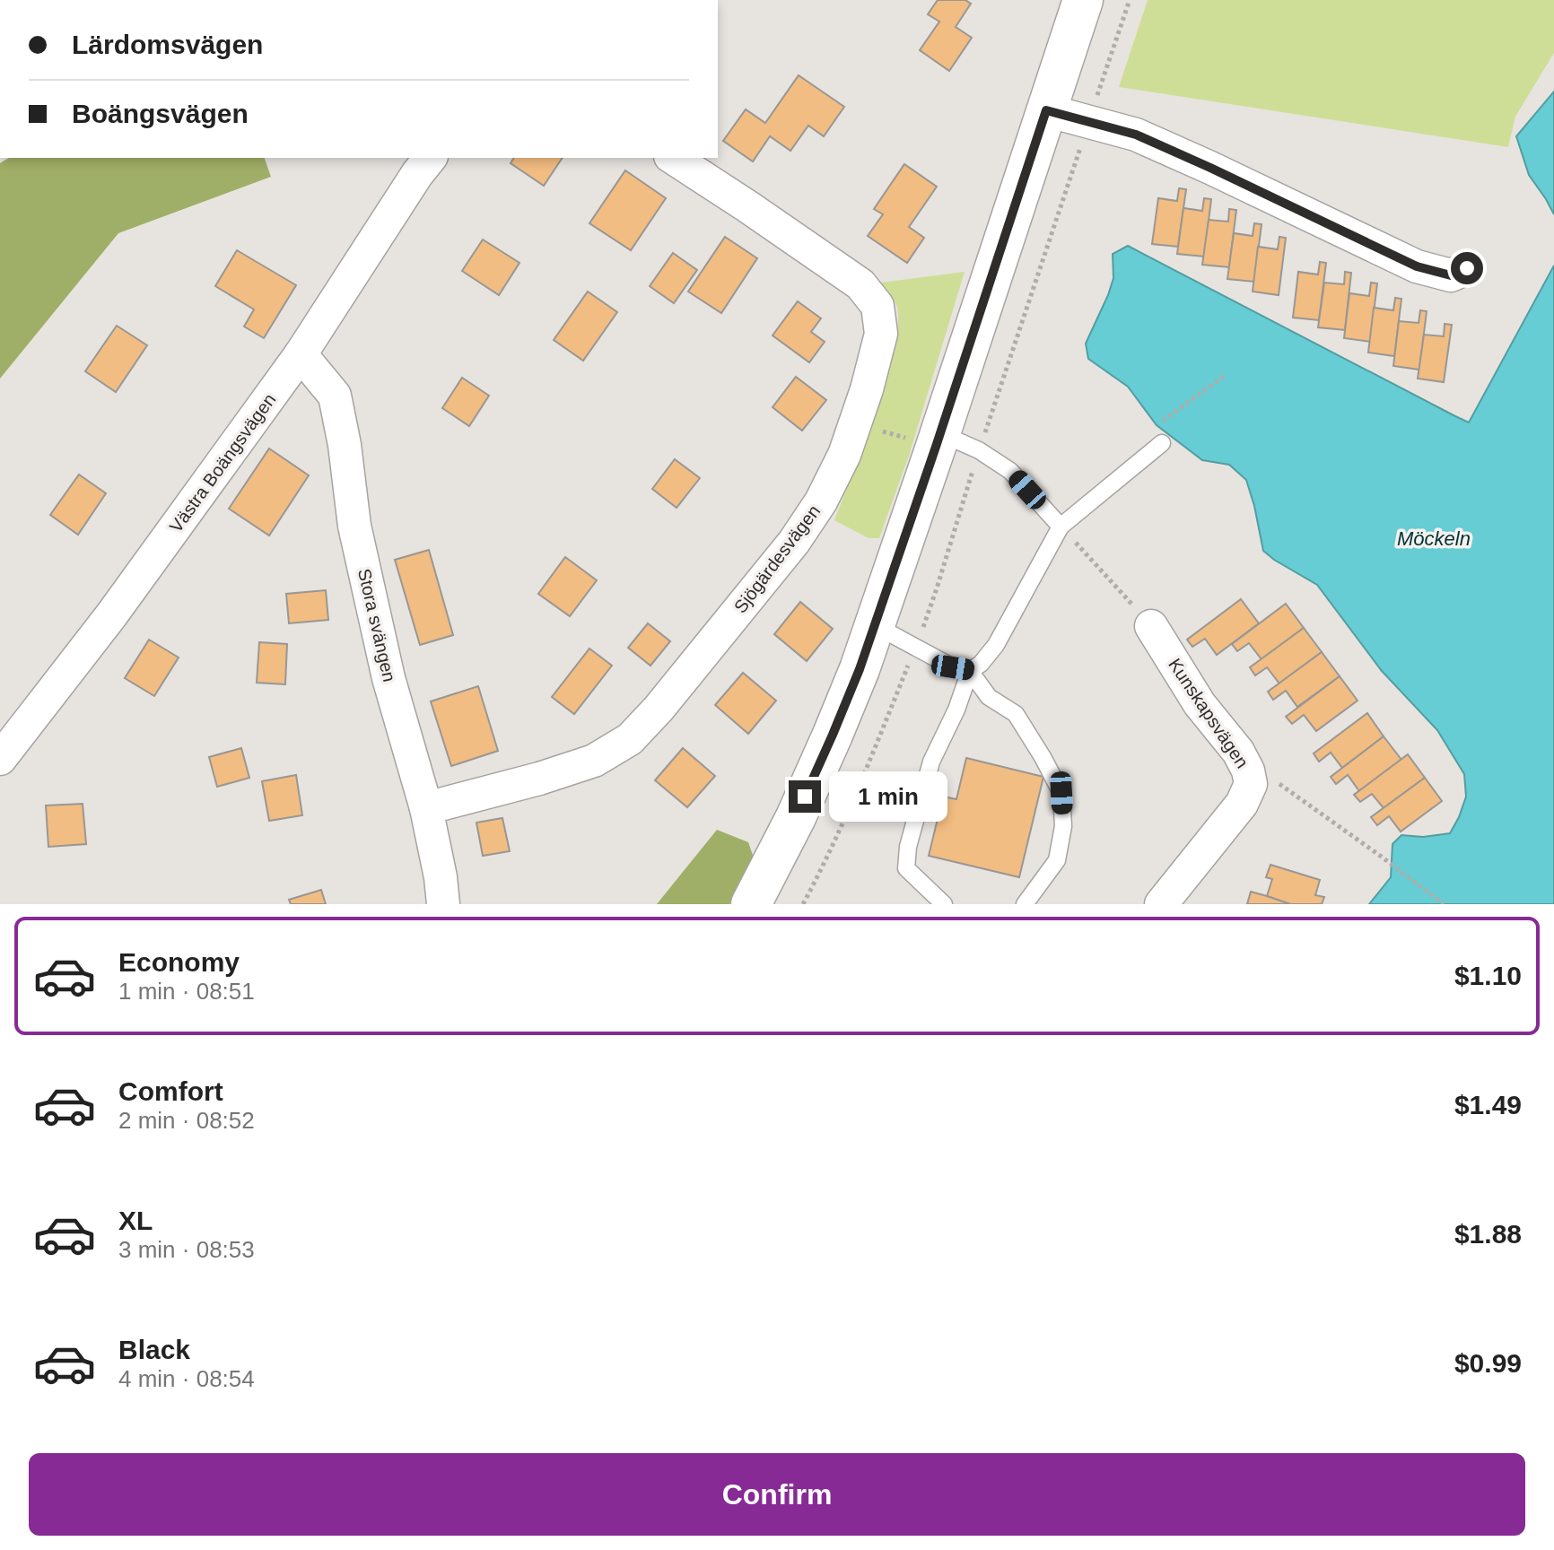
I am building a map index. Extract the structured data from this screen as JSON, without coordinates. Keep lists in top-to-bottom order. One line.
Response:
{"streets":{"street":["Västra Boängsvägen","Sjögärdesvägen","Stora svängen","Kunskapsvägen"]},"crossings":[["Västra Boängsvägen","Stora svängen"],["Sjögärdesvägen","Stora svängen"]],"water":["Möckeln"],"page":{"banner":["Lärdomsvägen","Boängsvägen"],"bubble":"1 min","list":[{"name":"Economy","note":"1 min · 08:51","value":"$1.10"},{"name":"Comfort","note":"2 min · 08:52","value":"$1.49"},{"name":"XL","note":"3 min · 08:53","value":"$1.88"},{"name":"Black","note":"4 min · 08:54","value":"$0.99"}],"buttons":"Confirm"}}
